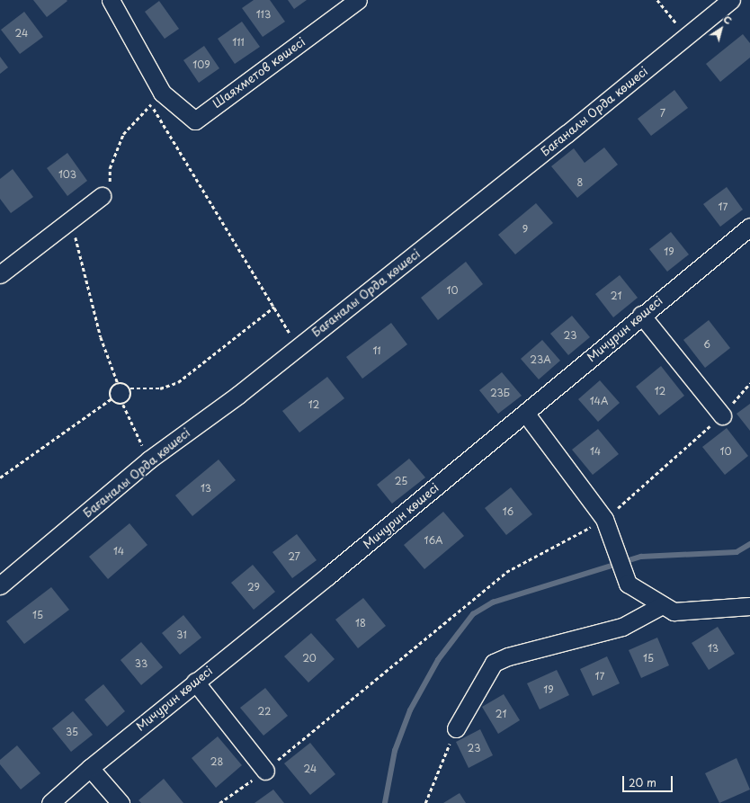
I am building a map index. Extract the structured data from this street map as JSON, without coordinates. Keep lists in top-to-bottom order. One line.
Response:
{"streets":{"street":["Шаяхметов көшесі","Бағаналы Орда көшесі","Мичурин көшесі"]},"house_numbers":["113","24","111","109","7","103","8","17","9","19","10","21","23","6","11","23А","12","23Б","14А","12","14","10","25","13","16","16А","14","27","29","15","18","31","13","20","15","33","17","19","22","21","35","23","28","24"],"scale_bar":"20 m","north":"top right"}
